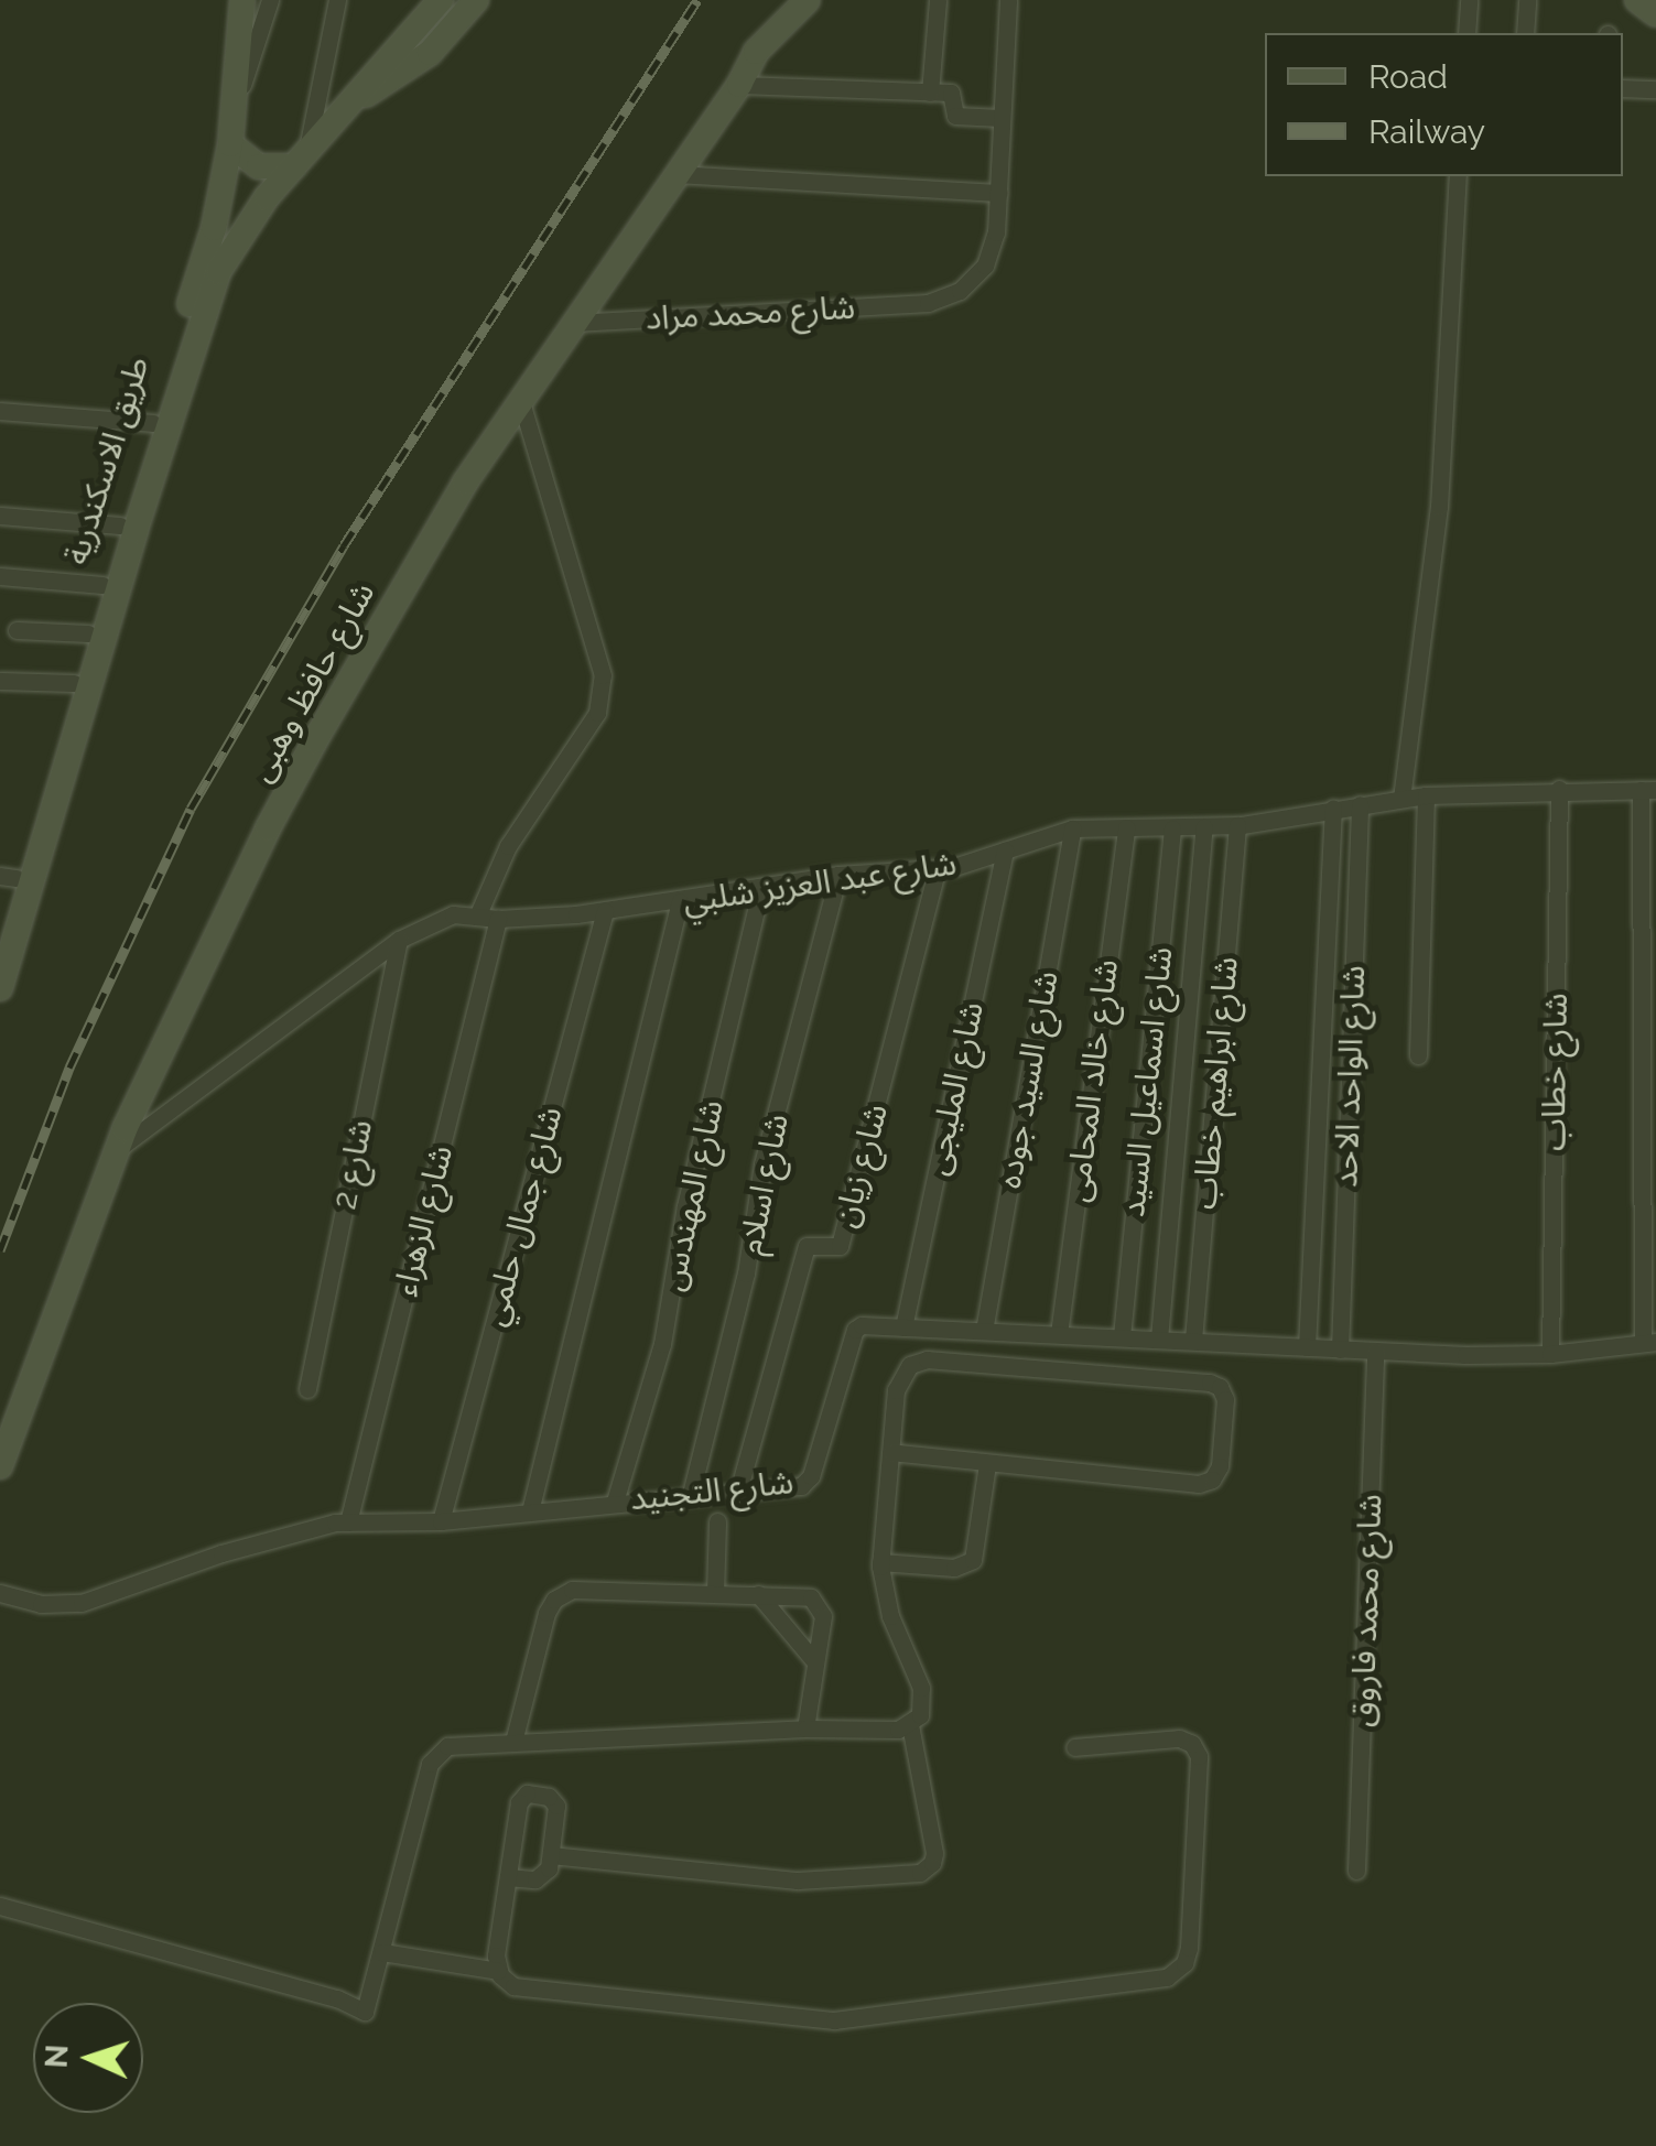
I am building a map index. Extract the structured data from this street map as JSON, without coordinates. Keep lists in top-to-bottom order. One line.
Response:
{"streets":{"main road":["طريق الاسكندرية","شارع حافظ وهبى"],"street":["شارع محمد مراد","شارع عبد العزيز شلبي","شارع خطاب","شارع الواحد الاحد","شارع السيد جوده","شارع خالد المحامى","شارع اسماعيل السيد","شارع ابراهيم خطاب","شارع المليجى","شارع 2","شارع زيان","شارع اسلام","شارع المهندس","شارع جمال حلمي","شارع الزهراء","شارع التجنيد","شارع محمد فاروق"]},"crossings":[["شارع محمد مراد","شارع حافظ وهبى"],["شارع حافظ وهبى","شارع عبد العزيز شلبي"],["شارع عبد العزيز شلبي","شارع خطاب"],["شارع عبد العزيز شلبي","شارع الواحد الاحد"],["شارع عبد العزيز شلبي","شارع السيد جوده"],["شارع عبد العزيز شلبي","شارع خالد المحامى"],["شارع عبد العزيز شلبي","شارع اسماعيل السيد"],["شارع عبد العزيز شلبي","شارع ابراهيم خطاب"],["شارع عبد العزيز شلبي","شارع المليجى"],["شارع عبد العزيز شلبي","شارع 2"],["شارع عبد العزيز شلبي","شارع زيان"],["شارع عبد العزيز شلبي","شارع اسلام"],["شارع عبد العزيز شلبي","شارع المهندس"],["شارع عبد العزيز شلبي","شارع جمال حلمي"],["شارع عبد العزيز شلبي","شارع الزهراء"],["شارع خطاب","شارع التجنيد"],["شارع الواحد الاحد","شارع التجنيد"],["شارع السيد جوده","شارع التجنيد"],["شارع خالد المحامى","شارع التجنيد"],["شارع اسماعيل السيد","شارع التجنيد"],["شارع ابراهيم خطاب","شارع التجنيد"],["شارع المليجى","شارع التجنيد"],["شارع زيان","شارع التجنيد"],["شارع اسلام","شارع التجنيد"],["شارع المهندس","شارع التجنيد"],["شارع جمال حلمي","شارع التجنيد"],["شارع الزهراء","شارع التجنيد"],["شارع التجنيد","شارع محمد فاروق"]],"legend":["Road","Railway"],"north":"left"}
